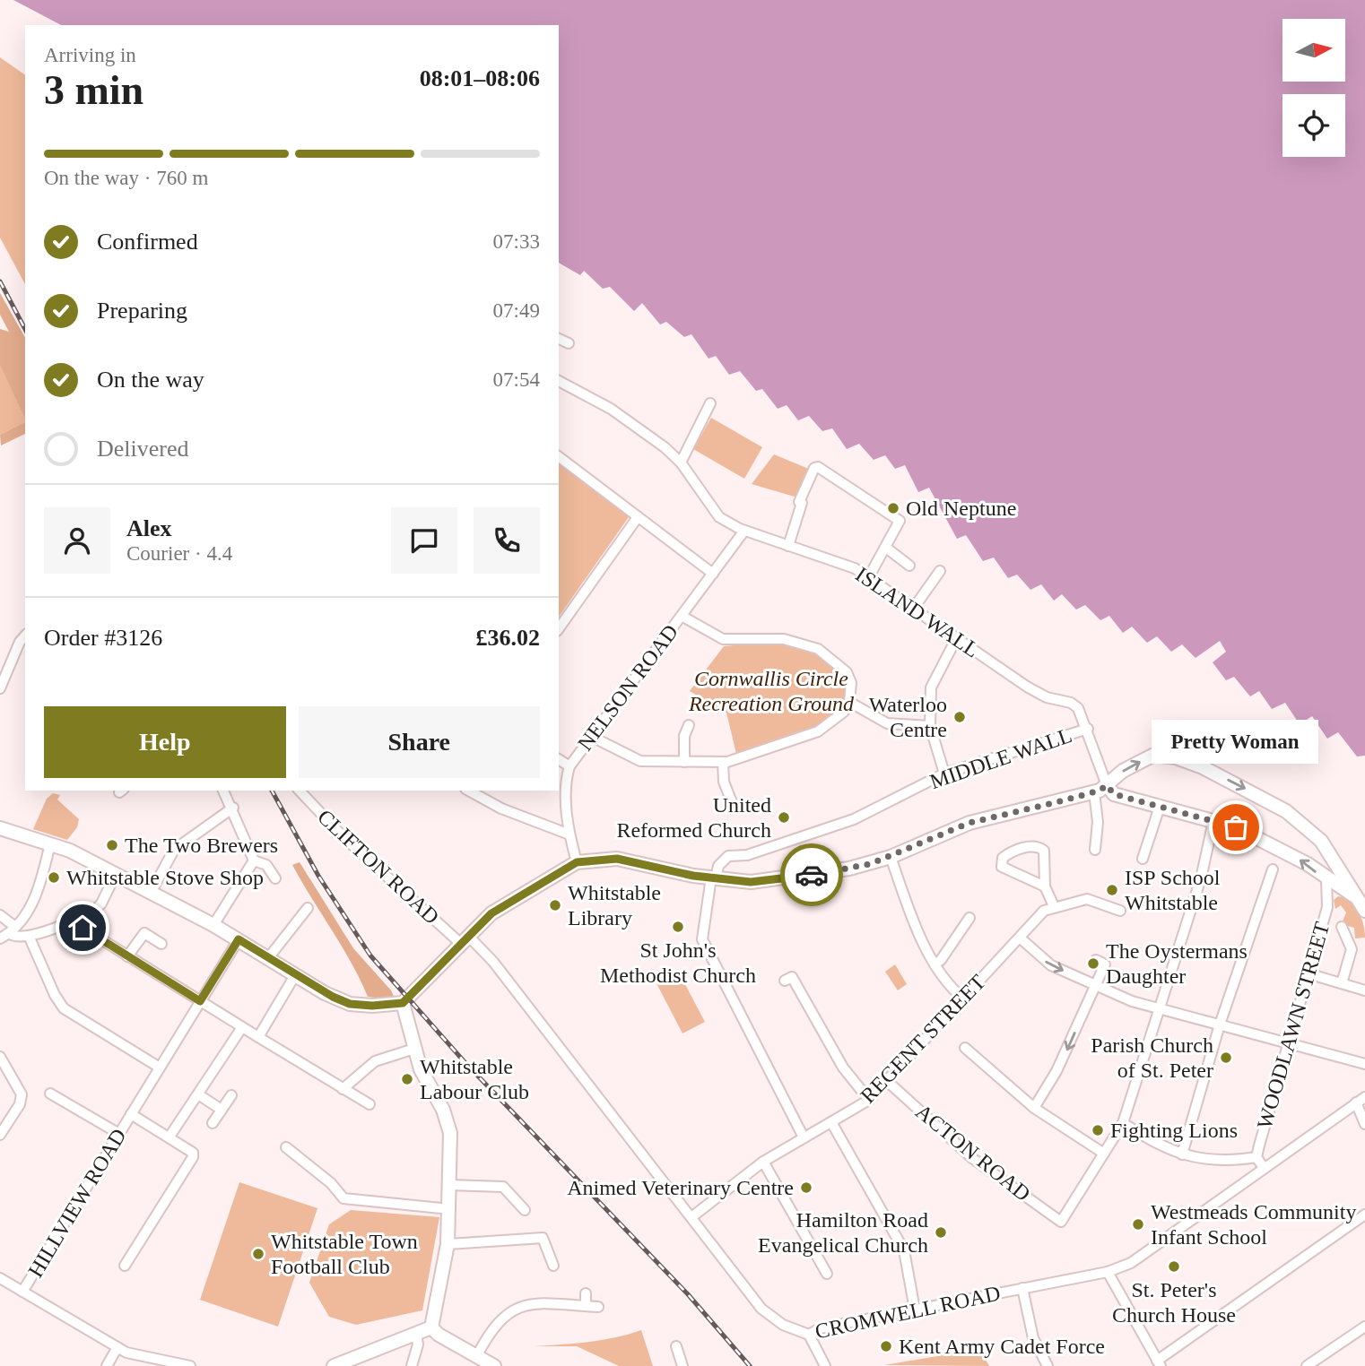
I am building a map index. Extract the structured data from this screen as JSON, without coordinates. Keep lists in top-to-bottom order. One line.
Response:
{"streets":{"street":["ISLAND WALL","NELSON ROAD","MIDDLE WALL","CLIFTON ROAD","WOODLAWN STREET","REGENT STREET","ACTON ROAD","HILLVIEW ROAD","CROMWELL ROAD"]},"crossings":[["ISLAND WALL","NELSON ROAD"],["ISLAND WALL","MIDDLE WALL"],["CLIFTON ROAD","CROMWELL ROAD"],["WOODLAWN STREET","CROMWELL ROAD"],["REGENT STREET","ACTON ROAD"],["REGENT STREET","CROMWELL ROAD"]],"parks":["Cornwallis Circle Recreation Ground"],"places":["Old Neptune","Waterloo Centre","United Reformed Church","Pretty Woman","The Two Brewers","Whitstable Stove Shop","ISP School Whitstable","Whitstable Library","St John's Methodist Church","The Oystermans Daughter","Parish Church of St. Peter","Whitstable Labour Club","Fighting Lions","Animed Veterinary Centre","Westmeads Community Infant School","Hamilton Road Evangelical Church","Whitstable Town Football Club","St. Peter's Church House","Kent Army Cadet Force"],"north":"right","page":{"heading":["3 min","Arriving in","08:01–08:06"],"panel":["Alex","Courier · 4.4","Order #3126","£36.02"],"bar":"On the way · 760 m","list":[["Confirmed","07:33"],["Preparing","07:49"],["On the way","07:54"],"Delivered"],"buttons":["Help","Share"],"bubble":"Pretty Woman"}}
